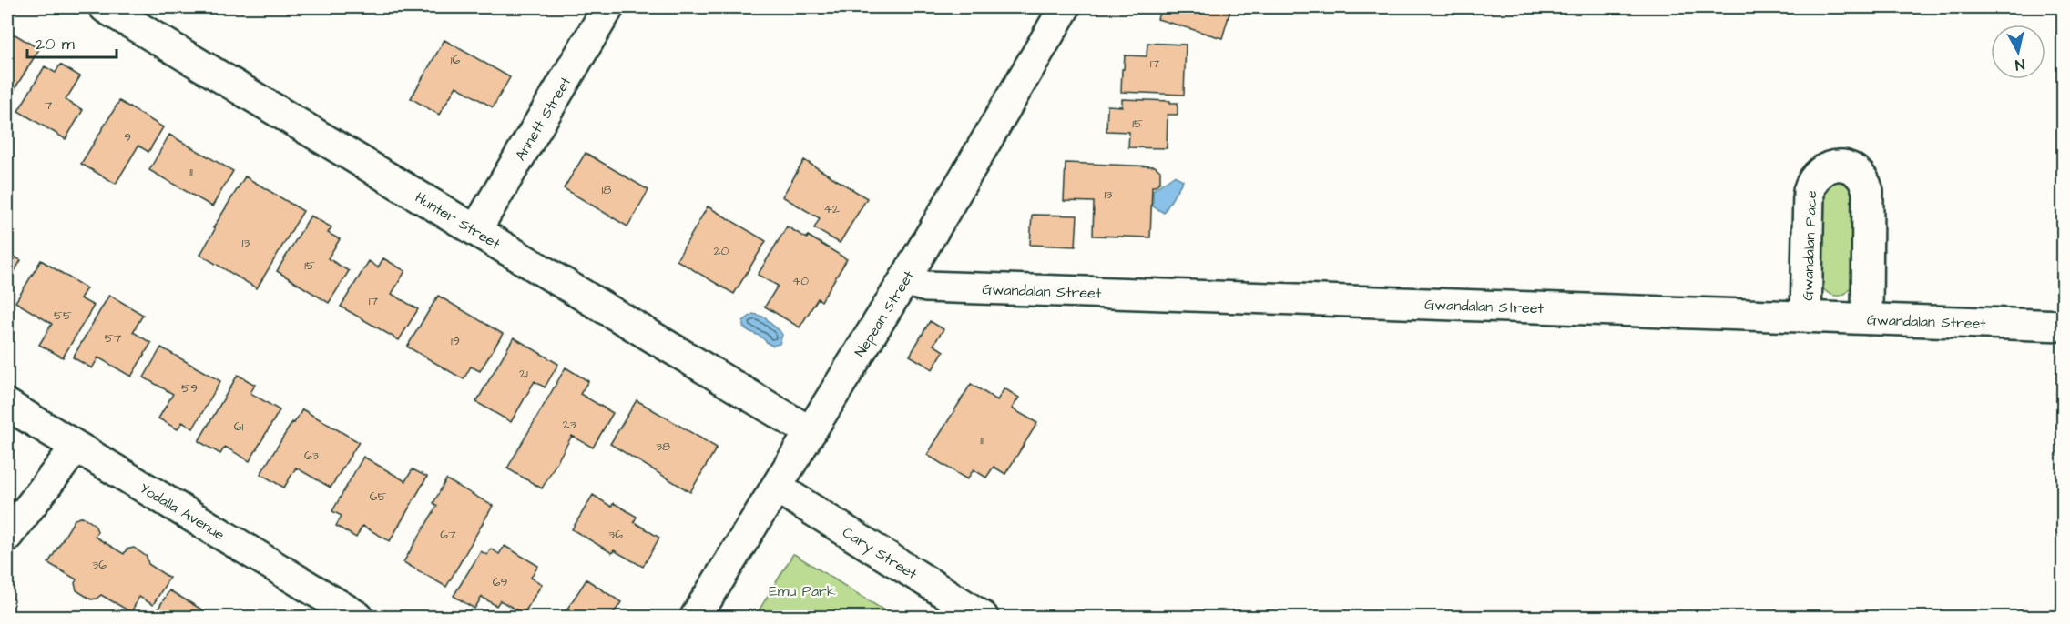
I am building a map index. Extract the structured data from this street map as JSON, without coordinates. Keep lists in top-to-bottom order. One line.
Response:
{"streets":{"street":["Annett Street","Hunter Street","Gwandalan Place","Gwandalan Street","Nepean Street","Yodalla Avenue","Cary Street"]},"crossings":[["Annett Street","Hunter Street"],["Hunter Street","Nepean Street"],["Gwandalan Place","Gwandalan Street"],["Gwandalan Street","Nepean Street"],["Nepean Street","Cary Street"]],"parks":["Emu Park"],"house_numbers":["16","17","7","15","9","11","18","13","42","13","20","15","40","17","55","57","19","21","59","23","61","11","38","63","65","67","36","36","69"],"scale_bar":"20 m","north":"bottom"}
